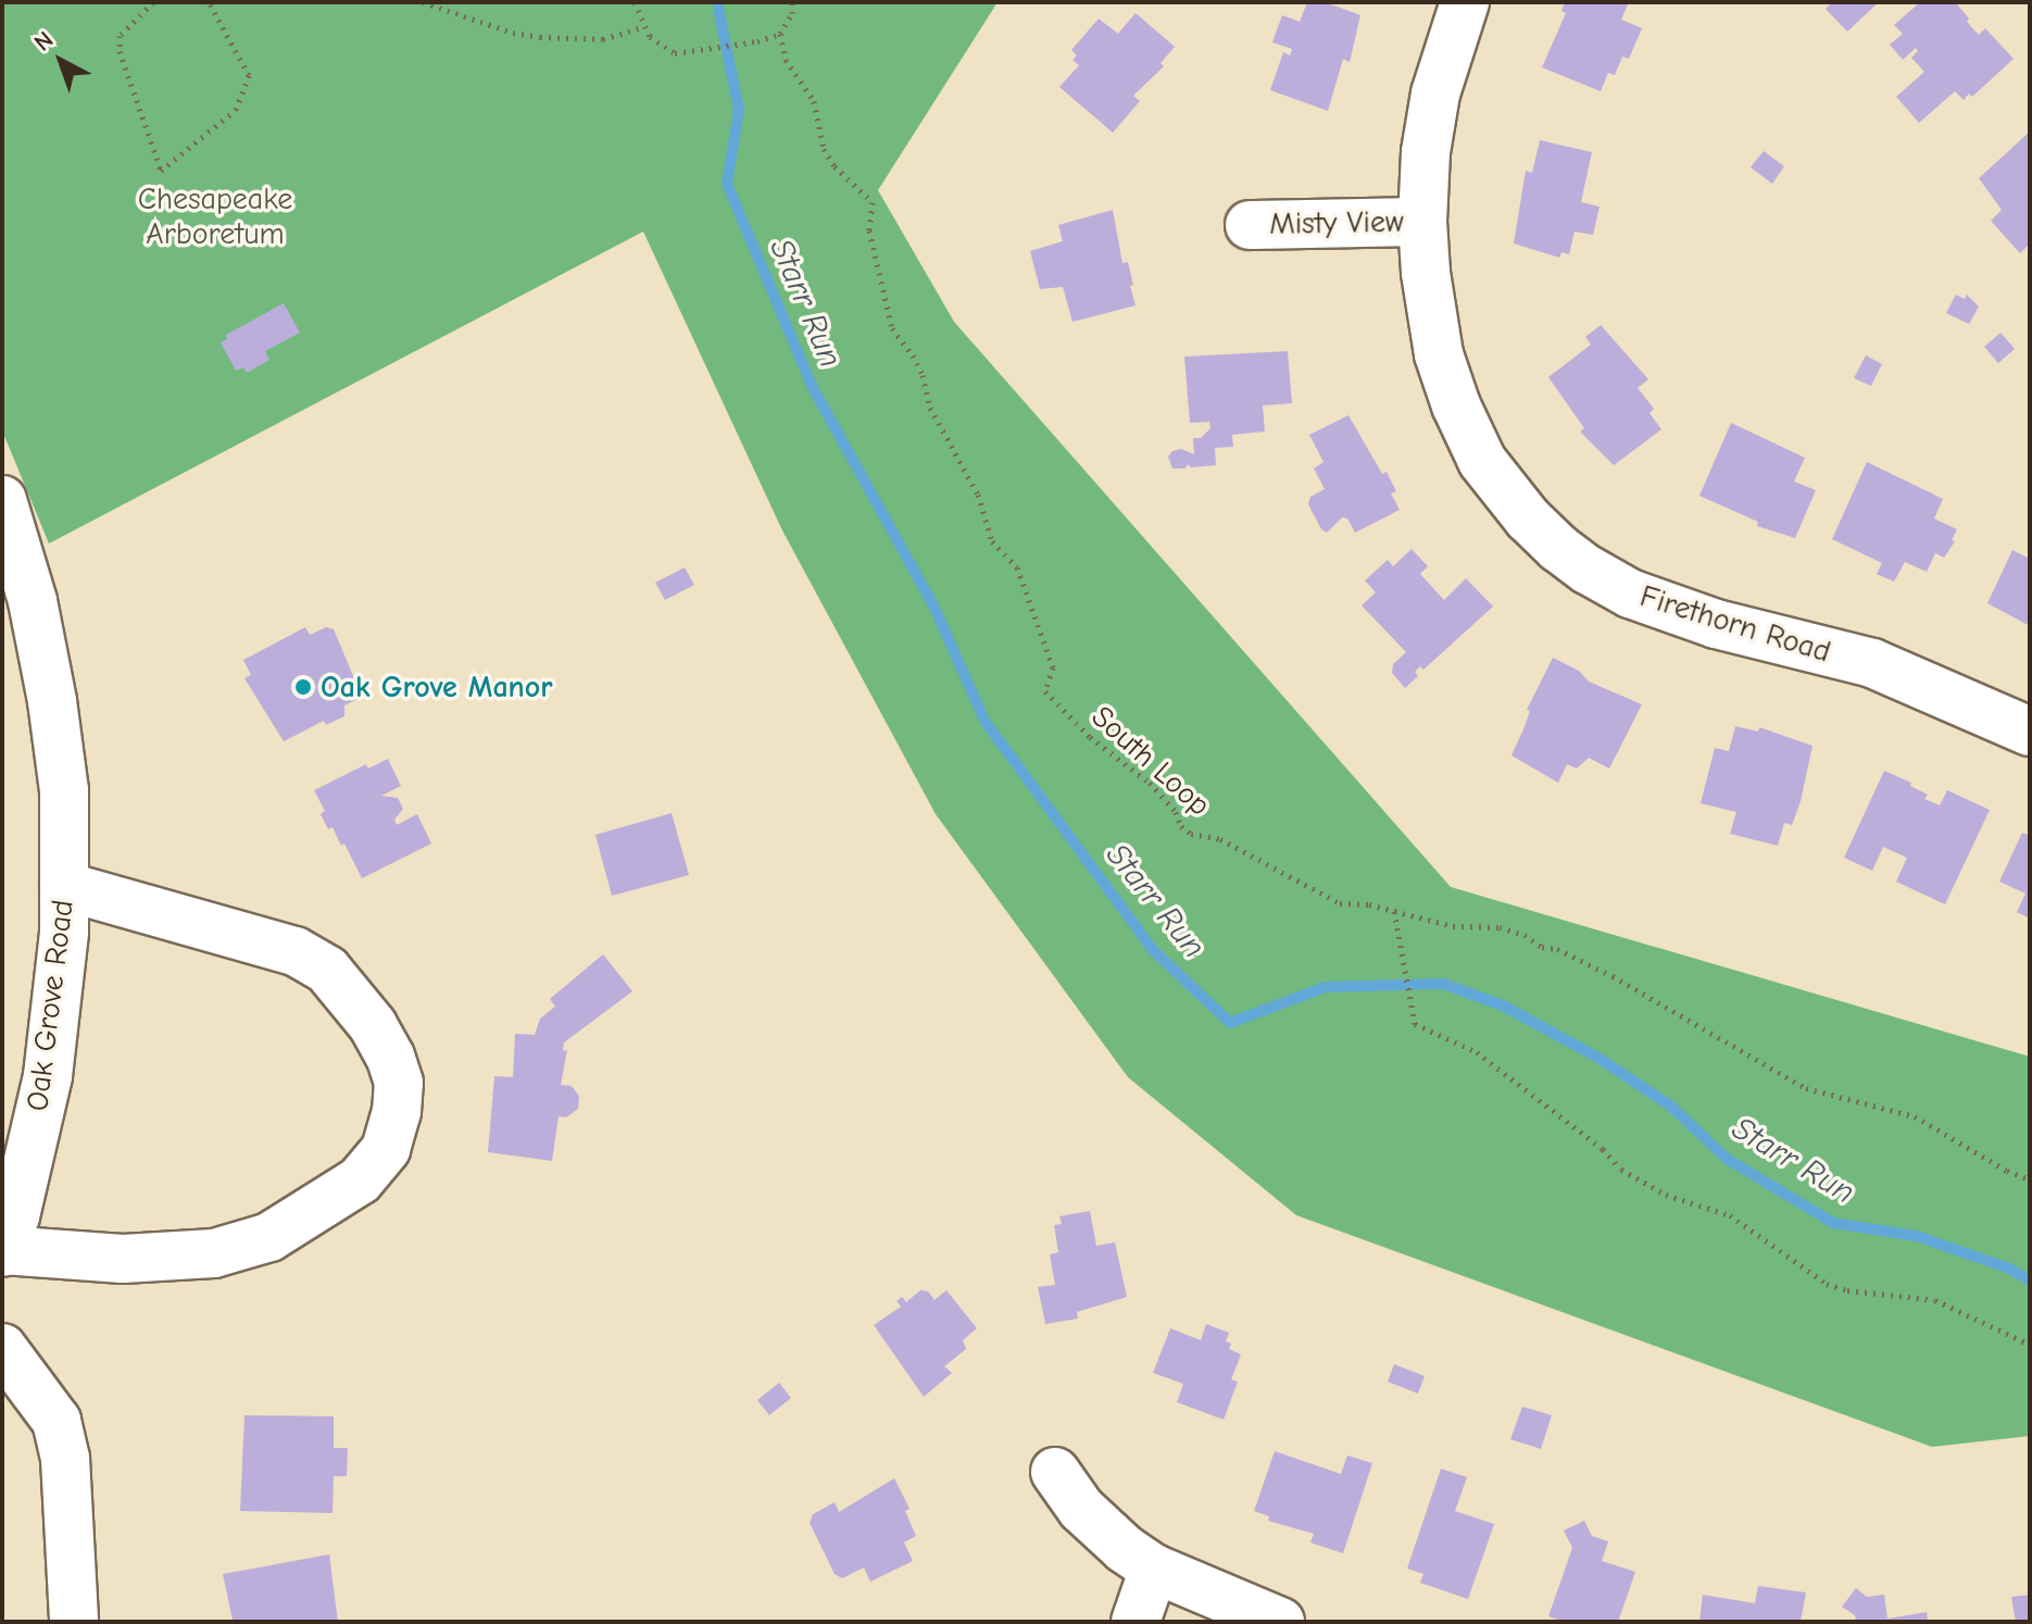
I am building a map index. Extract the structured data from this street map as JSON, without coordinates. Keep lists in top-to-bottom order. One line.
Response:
{"streets":{"street":["Misty View","Firethorn Road","Oak Grove Road"],"path":["South Loop"]},"crossings":[["Misty View","Firethorn Road"]],"water":["Starr Run"],"parks":["Chesapeake Arboretum"],"places":["Oak Grove Manor"],"north":"top left"}
